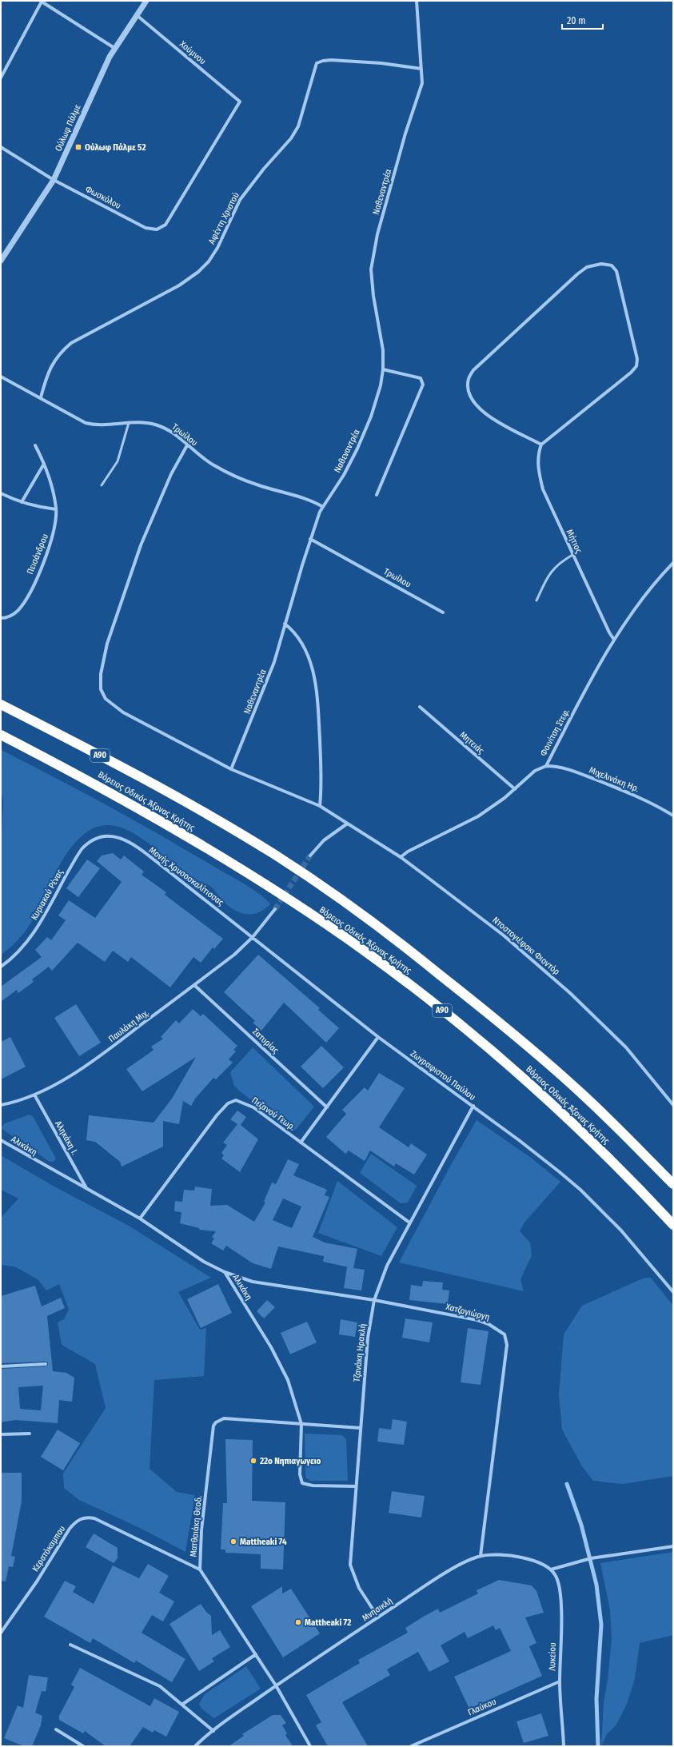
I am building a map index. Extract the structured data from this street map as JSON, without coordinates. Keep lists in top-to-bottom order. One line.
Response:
{"streets":{"highway":["Α90","Βόρειος Οδικός Άξονας Κρήτης"],"street":["Χούμνου","Ούλωφ Πάλμε","Ναθεναντρέα","Φωσκόλου","Αφέντη Χριστού","Τρωίλου","Μήτιος","Πεισάνδρου","Φοινίτση Στεφ.","Μητειάς","Μιχελινάκη Ηρ.","Μονής Χρυσοσκαλίτισσας","Κυριακού Ρένας","Ντοστογιέφσκι Φιοντόρ","Παυλάκη Μιχ.","Σατυρίας","Ζωγραφιστού Παύλου","Πεζανού Γεωρ.","Αληκάκη Ι.","Αλικάκη","Χατζογιώργη","Τζανάκη Ηρακλή","Ματθαιάκη Θεοδ.","Κερατόκαμπου","Μνησικλή","Λυκείου","Γλαύκου"]},"crossings":[["Χούμνου","Ούλωφ Πάλμε"],["Χούμνου","Φωσκόλου"],["Ούλωφ Πάλμε","Φωσκόλου"],["Ναθεναντρέα","Αφέντη Χριστού"],["Ναθεναντρέα","Τρωίλου"],["Αφέντη Χριστού","Τρωίλου"],["Μήτιος","Φοινίτση Στεφ."],["Φοινίτση Στεφ.","Μητειάς"],["Φοινίτση Στεφ.","Μιχελινάκη Ηρ."],["Φοινίτση Στεφ.","Ντοστογιέφσκι Φιοντόρ"],["Μονής Χρυσοσκαλίτισσας","Κυριακού Ρένας"],["Μονής Χρυσοσκαλίτισσας","Παυλάκη Μιχ."],["Μονής Χρυσοσκαλίτισσας","Ζωγραφιστού Παύλου"],["Παυλάκη Μιχ.","Σατυρίας"],["Παυλάκη Μιχ.","Ζωγραφιστού Παύλου"],["Παυλάκη Μιχ.","Αληκάκη Ι."],["Ζωγραφιστού Παύλου","Τζανάκη Ηρακλή"],["Πεζανού Γεωρ.","Αλικάκη"],["Πεζανού Γεωρ.","Τζανάκη Ηρακλή"],["Αληκάκη Ι.","Αλικάκη"],["Αλικάκη","Χατζογιώργη"],["Αλικάκη","Τζανάκη Ηρακλή"],["Αλικάκη","Ματθαιάκη Θεοδ."],["Χατζογιώργη","Τζανάκη Ηρακλή"],["Χατζογιώργη","Μνησικλή"],["Τζανάκη Ηρακλή","Ματθαιάκη Θεοδ."],["Τζανάκη Ηρακλή","Μνησικλή"],["Ματθαιάκη Θεοδ.","Κερατόκαμπου"],["Ματθαιάκη Θεοδ.","Μνησικλή"],["Μνησικλή","Λυκείου"],["Λυκείου","Γλαύκου"]],"places":{"transit":["Ούλωφ Πάλμε 52"],"other":["22ο Νηπιαγωγειο","Mattheaki 74","Mattheaki 72"]},"scale_bar":"20 m"}
